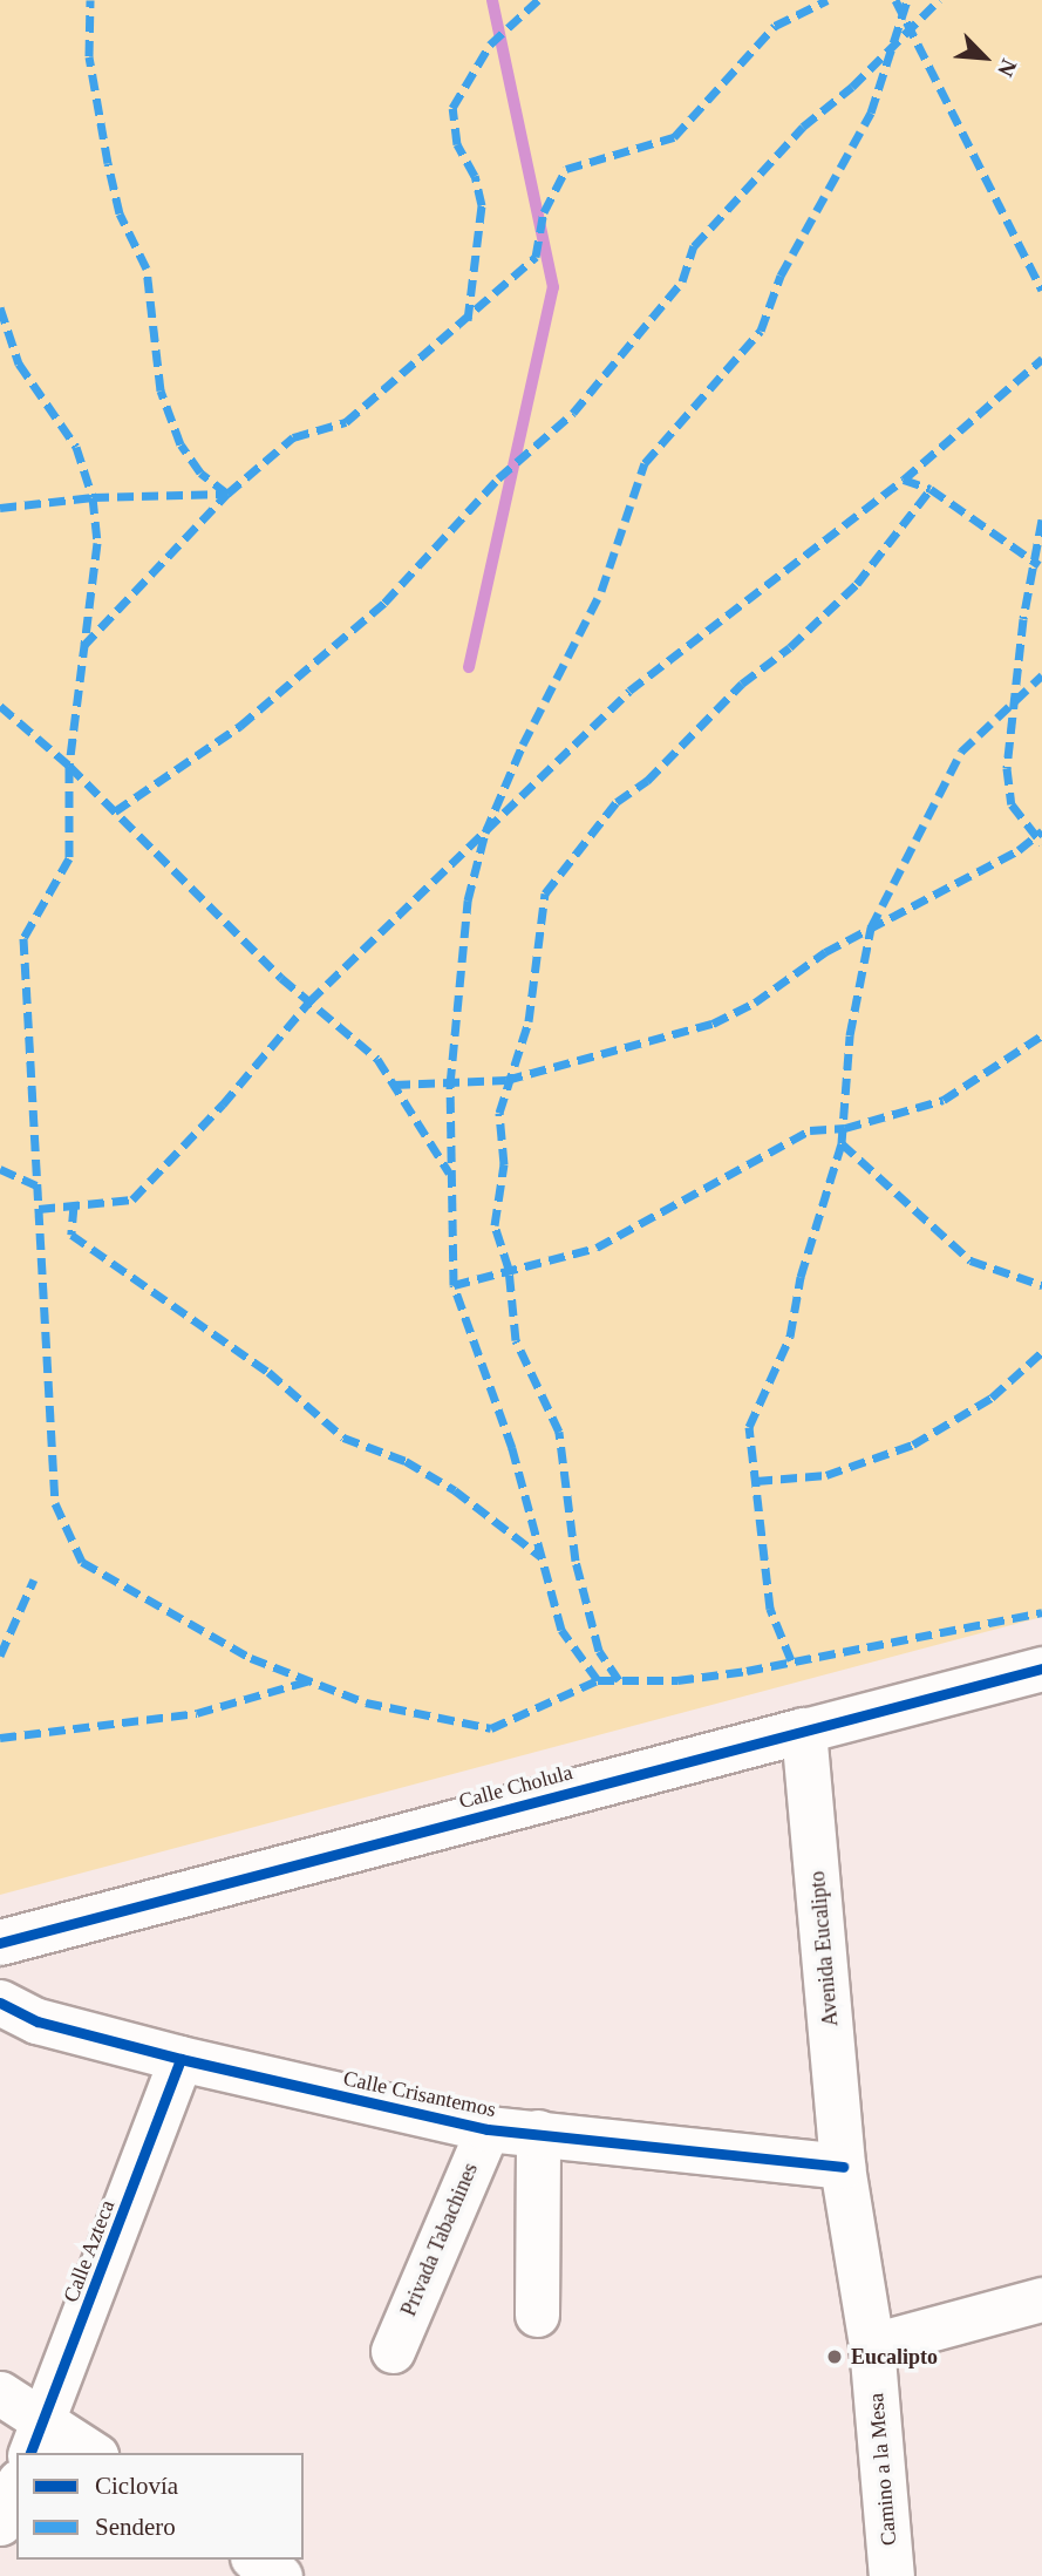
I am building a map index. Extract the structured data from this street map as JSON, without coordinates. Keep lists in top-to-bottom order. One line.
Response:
{"streets":{"street":["Calle Cholula","Avenida Eucalipto","Calle Crisantemos","Privada Tabachines","Calle Azteca","Camino a la Mesa"]},"crossings":[["Calle Cholula","Avenida Eucalipto"],["Avenida Eucalipto","Calle Crisantemos"],["Avenida Eucalipto","Camino a la Mesa"],["Calle Crisantemos","Privada Tabachines"],["Calle Crisantemos","Calle Azteca"],["Calle Crisantemos","Camino a la Mesa"]],"places":["Eucalipto"],"legend":["Ciclovía","Sendero"],"north":"bottom right"}
